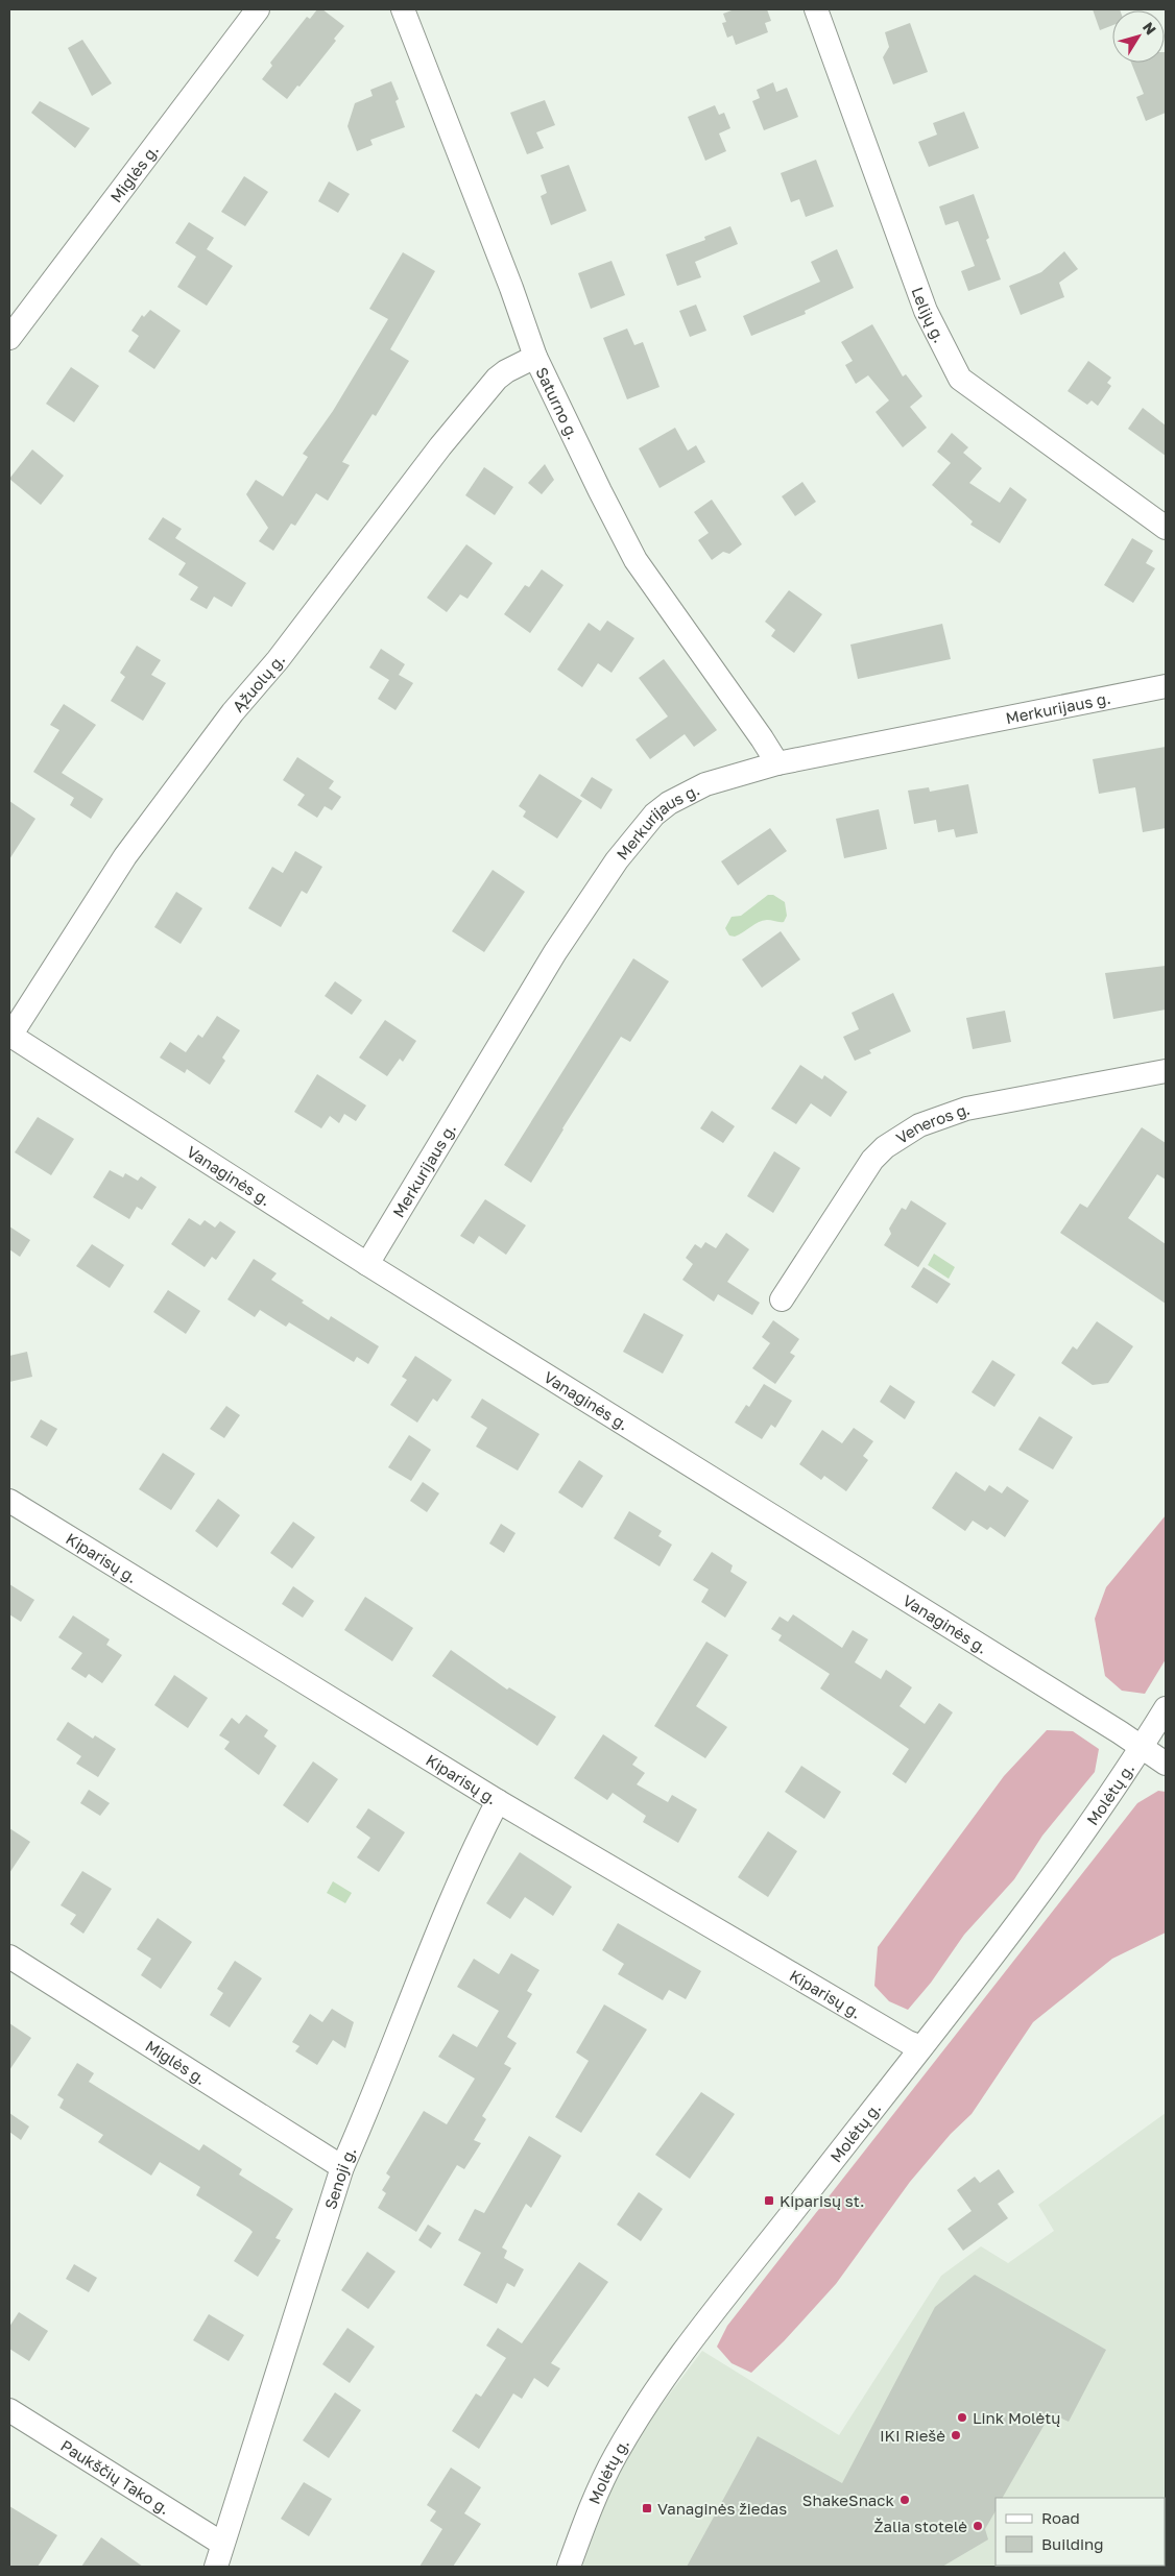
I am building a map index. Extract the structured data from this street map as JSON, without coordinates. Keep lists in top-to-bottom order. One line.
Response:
{"streets":{"street":["Miglės g.","Lelijų g.","Saturno g.","Ąžuolų g.","Merkurijaus g.","Veneros g.","Vanaginės g.","Kiparisų g.","Molėtų g.","Senoji g.","Paukščių Tako g."]},"crossings":[["Miglės g.","Senoji g."],["Saturno g.","Ąžuolų g."],["Saturno g.","Merkurijaus g."],["Ąžuolų g.","Vanaginės g."],["Merkurijaus g.","Vanaginės g."],["Vanaginės g.","Molėtų g."],["Kiparisų g.","Molėtų g."],["Kiparisų g.","Senoji g."],["Senoji g.","Paukščių Tako g."]],"places":{"transit":["Kiparisų st.","Vanaginės žiedas"],"other":["Link Molėtų","IKI Riešė","ShakeSnack","Žalia stotelė"]},"legend":["Road","Building"],"north":"top right"}
